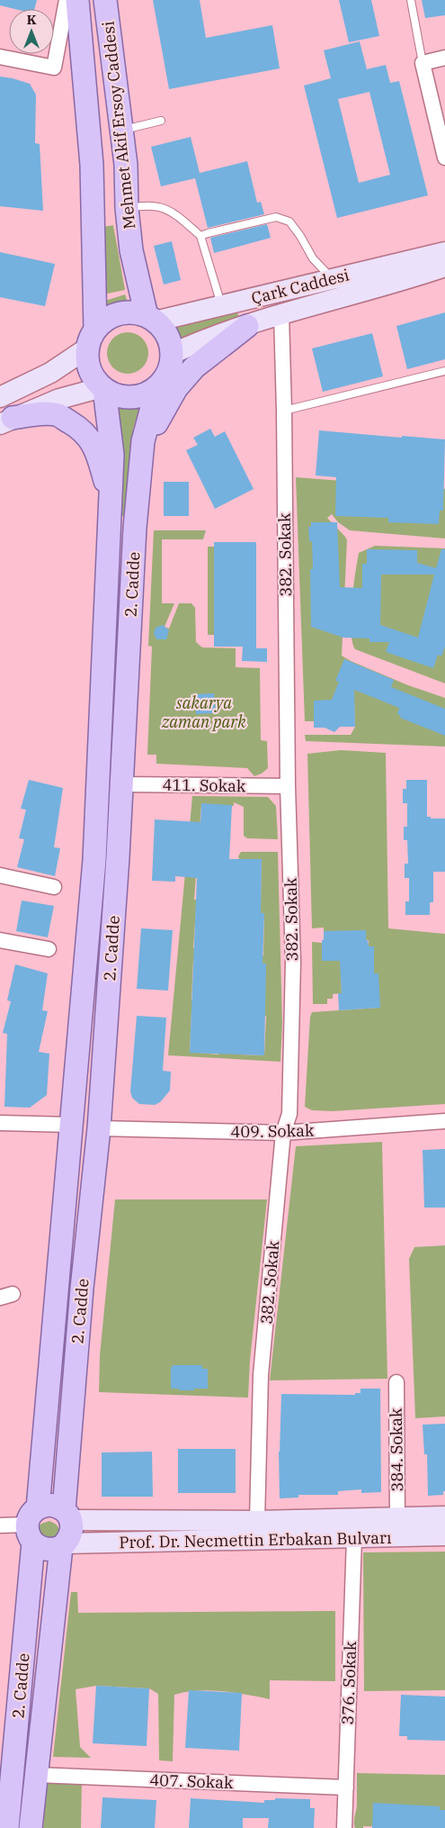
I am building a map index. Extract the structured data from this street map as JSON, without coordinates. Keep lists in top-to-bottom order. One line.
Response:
{"streets":{"main road":["Mehmet Akif Ersoy Caddesi","Çark Caddesi","2. Cadde","Prof. Dr. Necmettin Erbakan Bulvarı"],"street":["382. Sokak","411. Sokak","409. Sokak","384. Sokak","376. Sokak","407. Sokak"]},"crossings":[["Mehmet Akif Ersoy Caddesi","Çark Caddesi"],["Mehmet Akif Ersoy Caddesi","2. Cadde"],["Çark Caddesi","382. Sokak"],["Çark Caddesi","2. Cadde"],["382. Sokak","411. Sokak"],["382. Sokak","409. Sokak"],["382. Sokak","Prof. Dr. Necmettin Erbakan Bulvarı"],["2. Cadde","411. Sokak"],["2. Cadde","409. Sokak"],["2. Cadde","Prof. Dr. Necmettin Erbakan Bulvarı"],["2. Cadde","407. Sokak"],["384. Sokak","Prof. Dr. Necmettin Erbakan Bulvarı"],["Prof. Dr. Necmettin Erbakan Bulvarı","376. Sokak"],["376. Sokak","407. Sokak"]],"parks":["sakarya zaman park"],"north":"top"}
